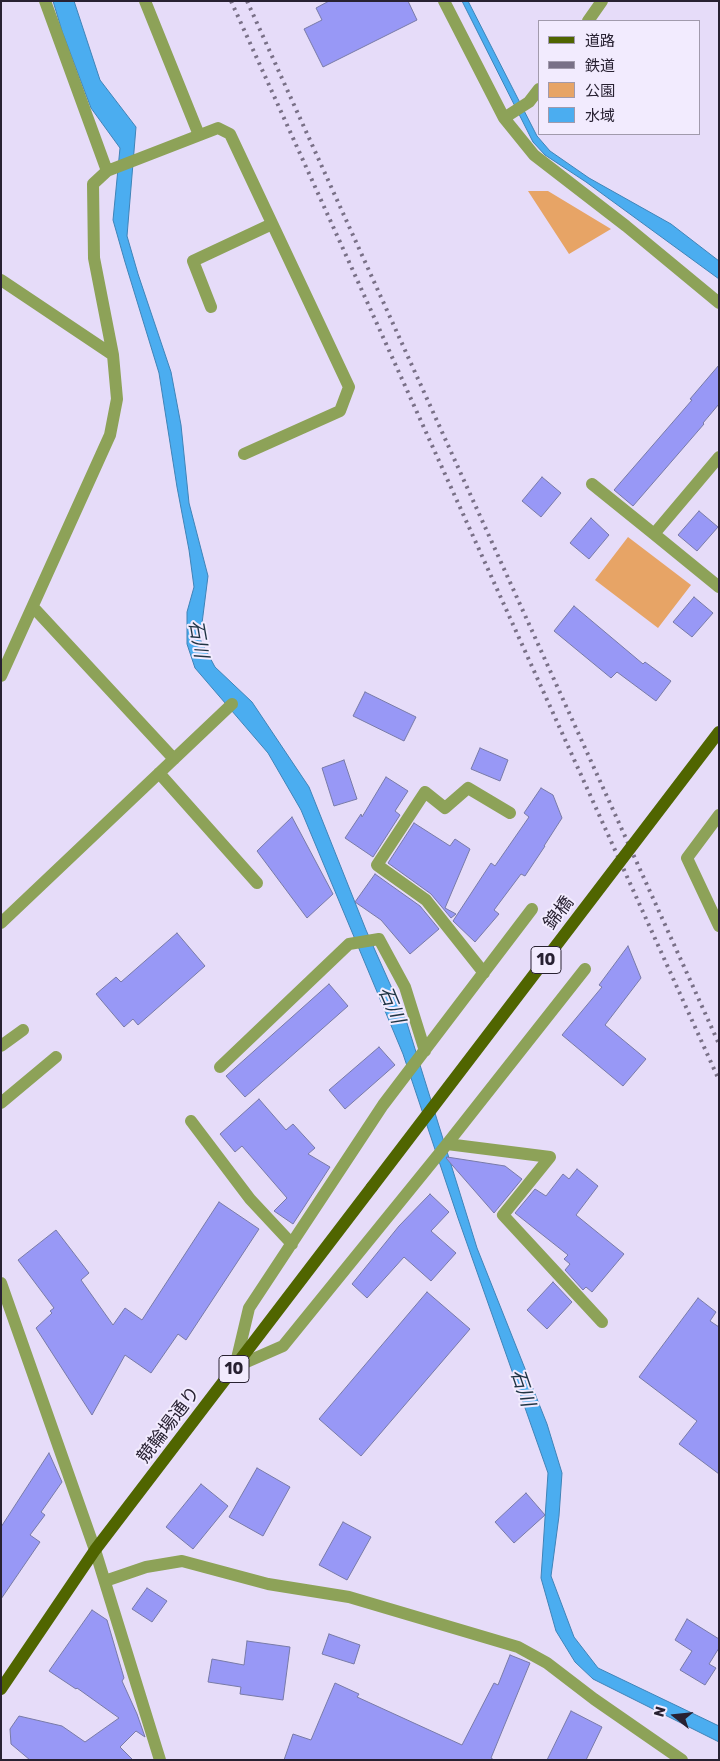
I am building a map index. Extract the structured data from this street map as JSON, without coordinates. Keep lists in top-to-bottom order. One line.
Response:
{"streets":{"main road":["錦橋","10","競輪場通り"]},"crossings":[["錦橋","競輪場通り"]],"water":["石川"],"legend":["道路","鉄道","公園","水域"],"north":"left"}
